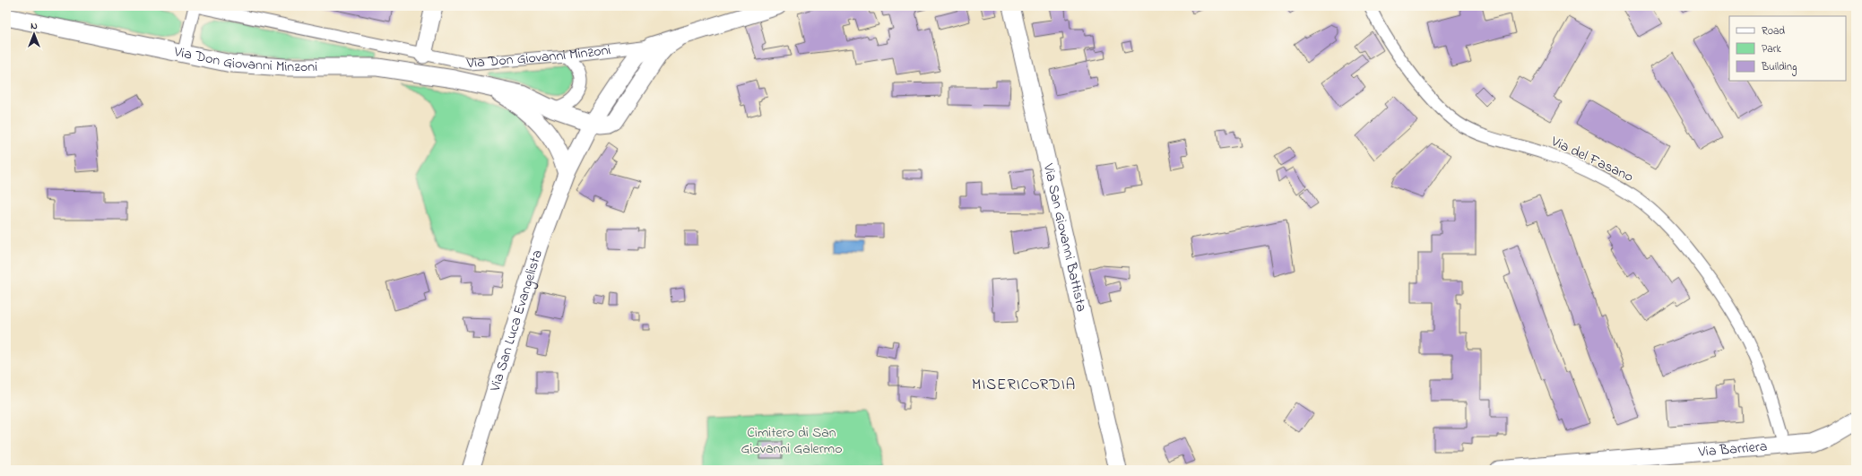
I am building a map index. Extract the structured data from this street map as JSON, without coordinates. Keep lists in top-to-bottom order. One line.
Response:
{"streets":{"main road":["Via Don Giovanni Minzoni","Via San Giovanni Battista","Via San Luca Evangelista","Via Barriera"],"street":["Via del Fasano"]},"crossings":[["Via Don Giovanni Minzoni","Via San Luca Evangelista"],["Via del Fasano","Via Barriera"]],"districts":["MISERICORDIA"],"parks":["Cimitero di San Giovanni Galermo"],"legend":["Road","Park","Building"],"north":"top"}
